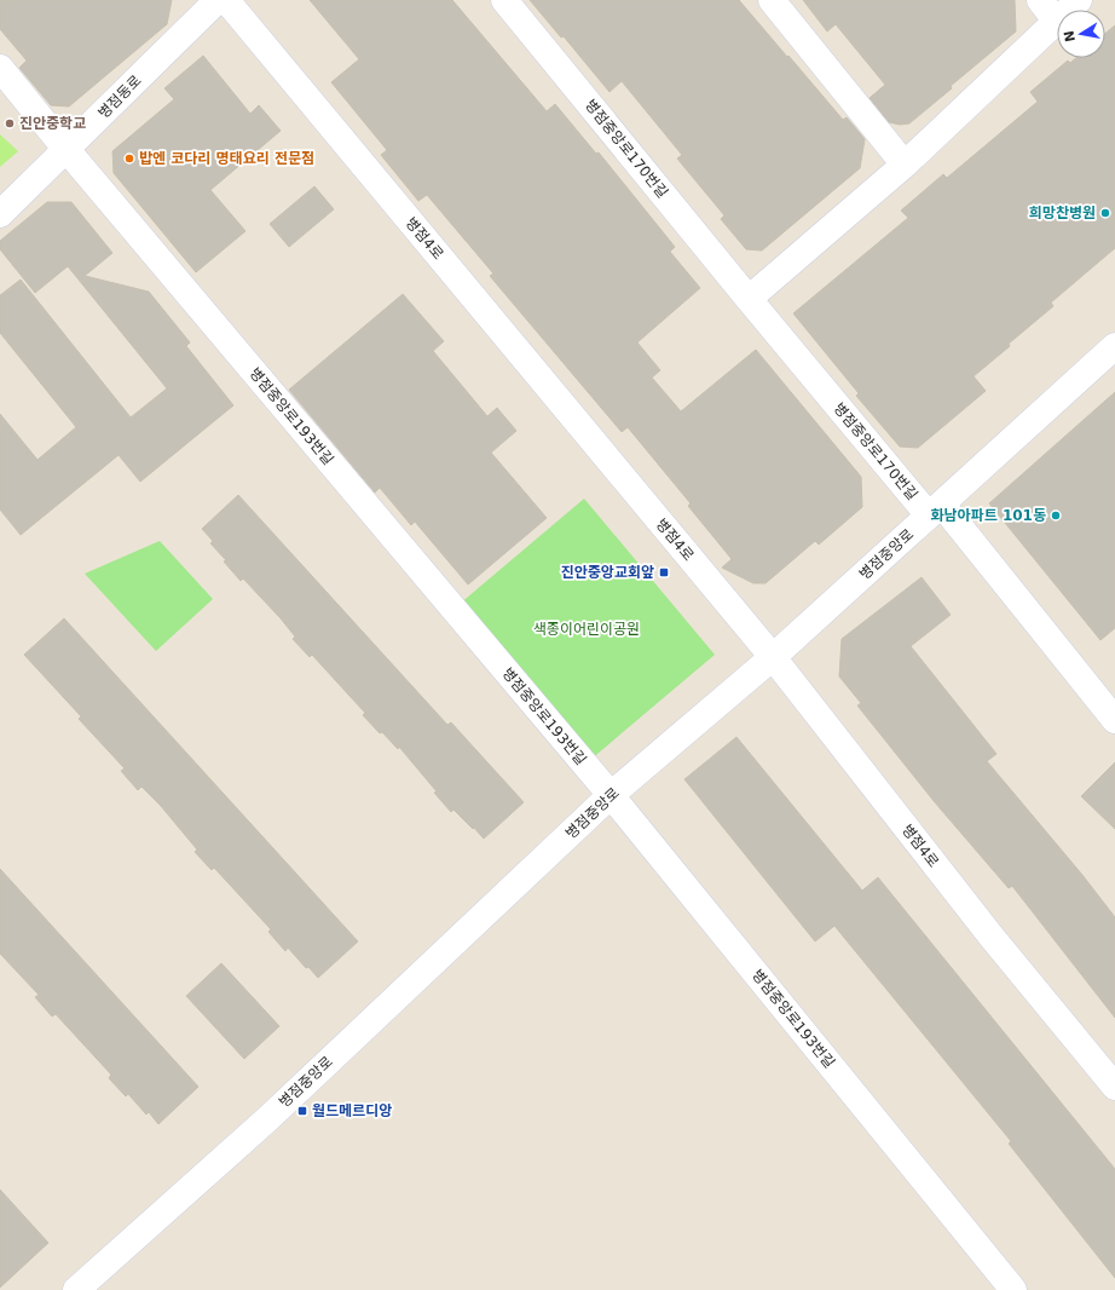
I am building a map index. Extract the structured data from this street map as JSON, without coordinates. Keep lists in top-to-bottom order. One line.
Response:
{"streets":{"street":["병점동로","병점중앙로170번길","병점4로","병점중앙로193번길","병점중앙로"]},"crossings":[["병점동로","병점중앙로193번길"],["병점중앙로170번길","병점중앙로"],["병점4로","병점중앙로"],["병점중앙로193번길","병점중앙로"]],"parks":["색종이어린이공원"],"places":{"other":["진안중학교","밥엔 코다리 명태요리 전문점","희망찬병원","화남아파트 101동"],"transit":["진안중앙교회앞","월드메르디앙"]},"north":"left"}
